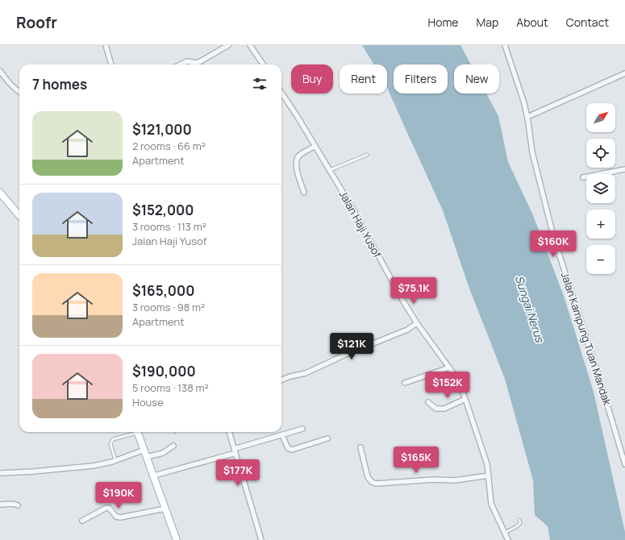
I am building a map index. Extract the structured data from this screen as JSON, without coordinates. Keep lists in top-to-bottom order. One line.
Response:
{"streets":{"street":["Jalan Haji Yusof","Jalan Kampung Tuan Mandak"]},"water":["Sungai Nerus"],"north":"top right","page":{"header":"Roofr","nav":["Home","Map","About","Contact"],"chip":["Buy","Rent","Filters","New"],"heading":"7 homes","map_buttons":["+","−"],"list":[{"name":"$121,000","note":"2 rooms · 66 m² · Apartment"},{"name":"$152,000","note":"3 rooms · 113 m² · Jalan Haji Yusof"},{"name":"$165,000","note":"3 rooms · 98 m² · Apartment"},{"name":"$190,000","note":"5 rooms · 138 m² · House"}],"price":["$160K","$75.1K","$121K","$152K","$165K","$177K","$190K"]}}
